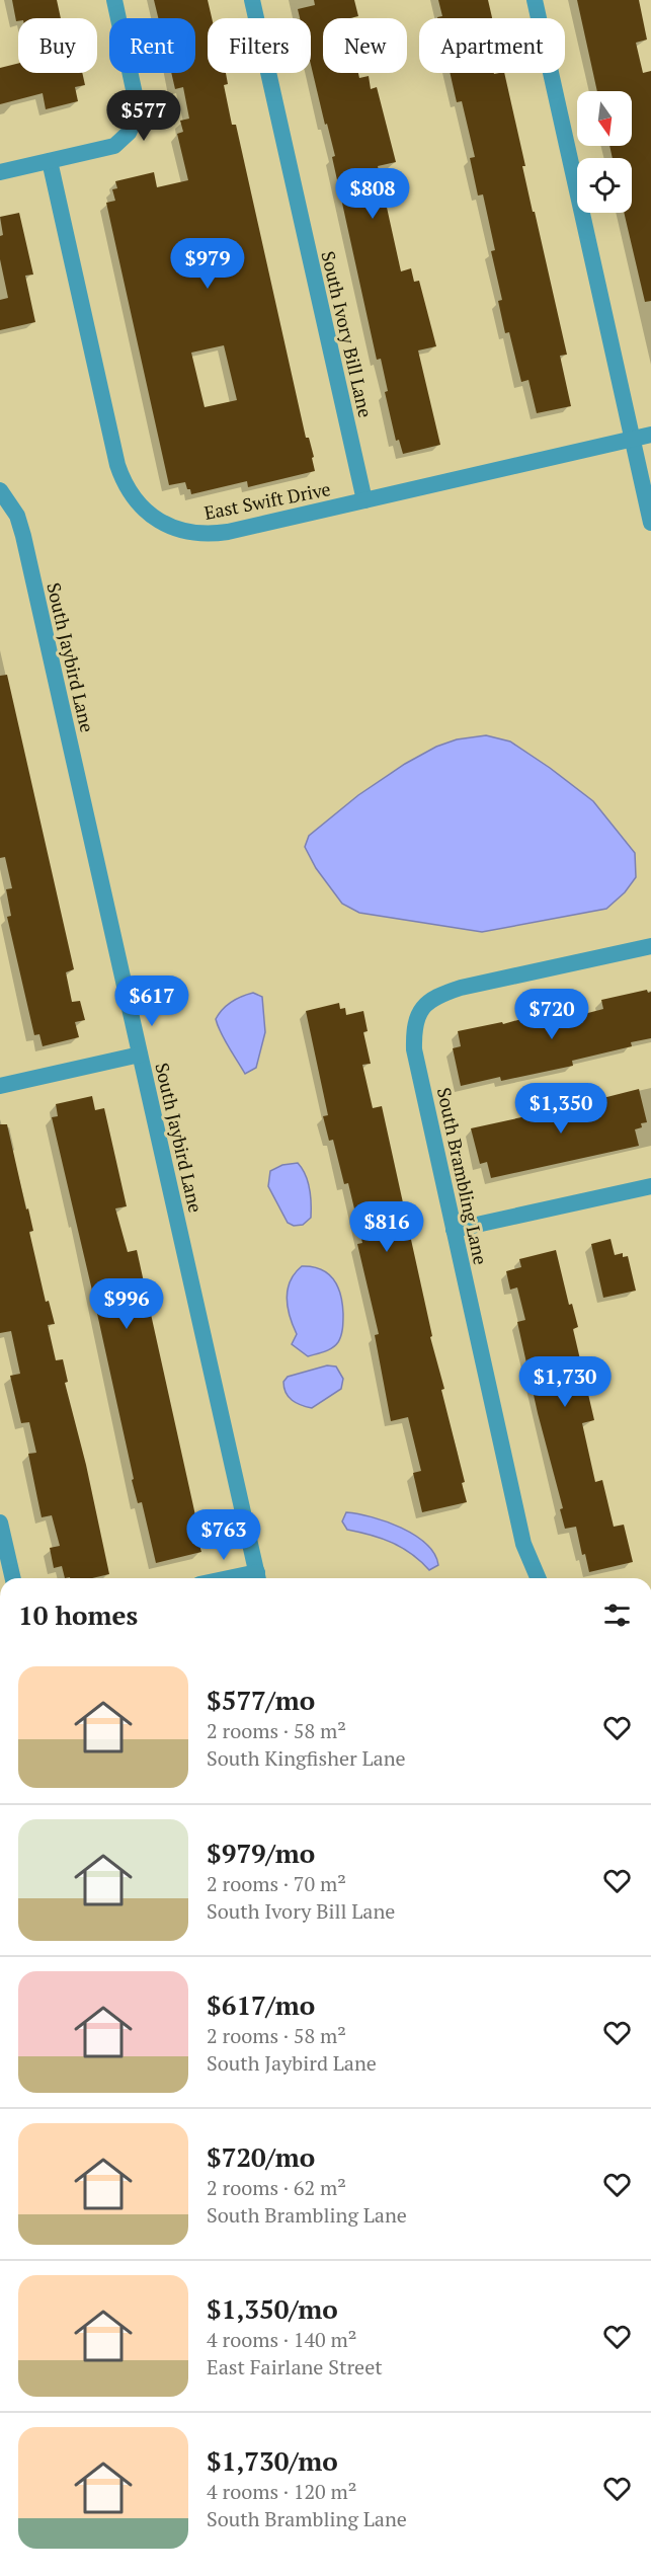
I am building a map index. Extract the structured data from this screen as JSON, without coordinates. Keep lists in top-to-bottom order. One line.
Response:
{"streets":{"street":["South Ivory Bill Lane","East Swift Drive","South Jaybird Lane","South Brambling Lane"]},"crossings":[["South Ivory Bill Lane","East Swift Drive"]],"north":"bottom","page":{"chip":["Buy","Rent","Filters","New","Apartment"],"price":["$577","$808","$979","$617","$720","$1,350","$816","$996","$1,730","$763"],"heading":"10 homes","list":[{"name":"$577/mo","note":"2 rooms · 58 m² · South Kingfisher Lane"},{"name":"$979/mo","note":"2 rooms · 70 m² · South Ivory Bill Lane"},{"name":"$617/mo","note":"2 rooms · 58 m² · South Jaybird Lane"},{"name":"$720/mo","note":"2 rooms · 62 m² · South Brambling Lane"},{"name":"$1,350/mo","note":"4 rooms · 140 m² · East Fairlane Street"},{"name":"$1,730/mo","note":"4 rooms · 120 m² · South Brambling Lane"}]}}
